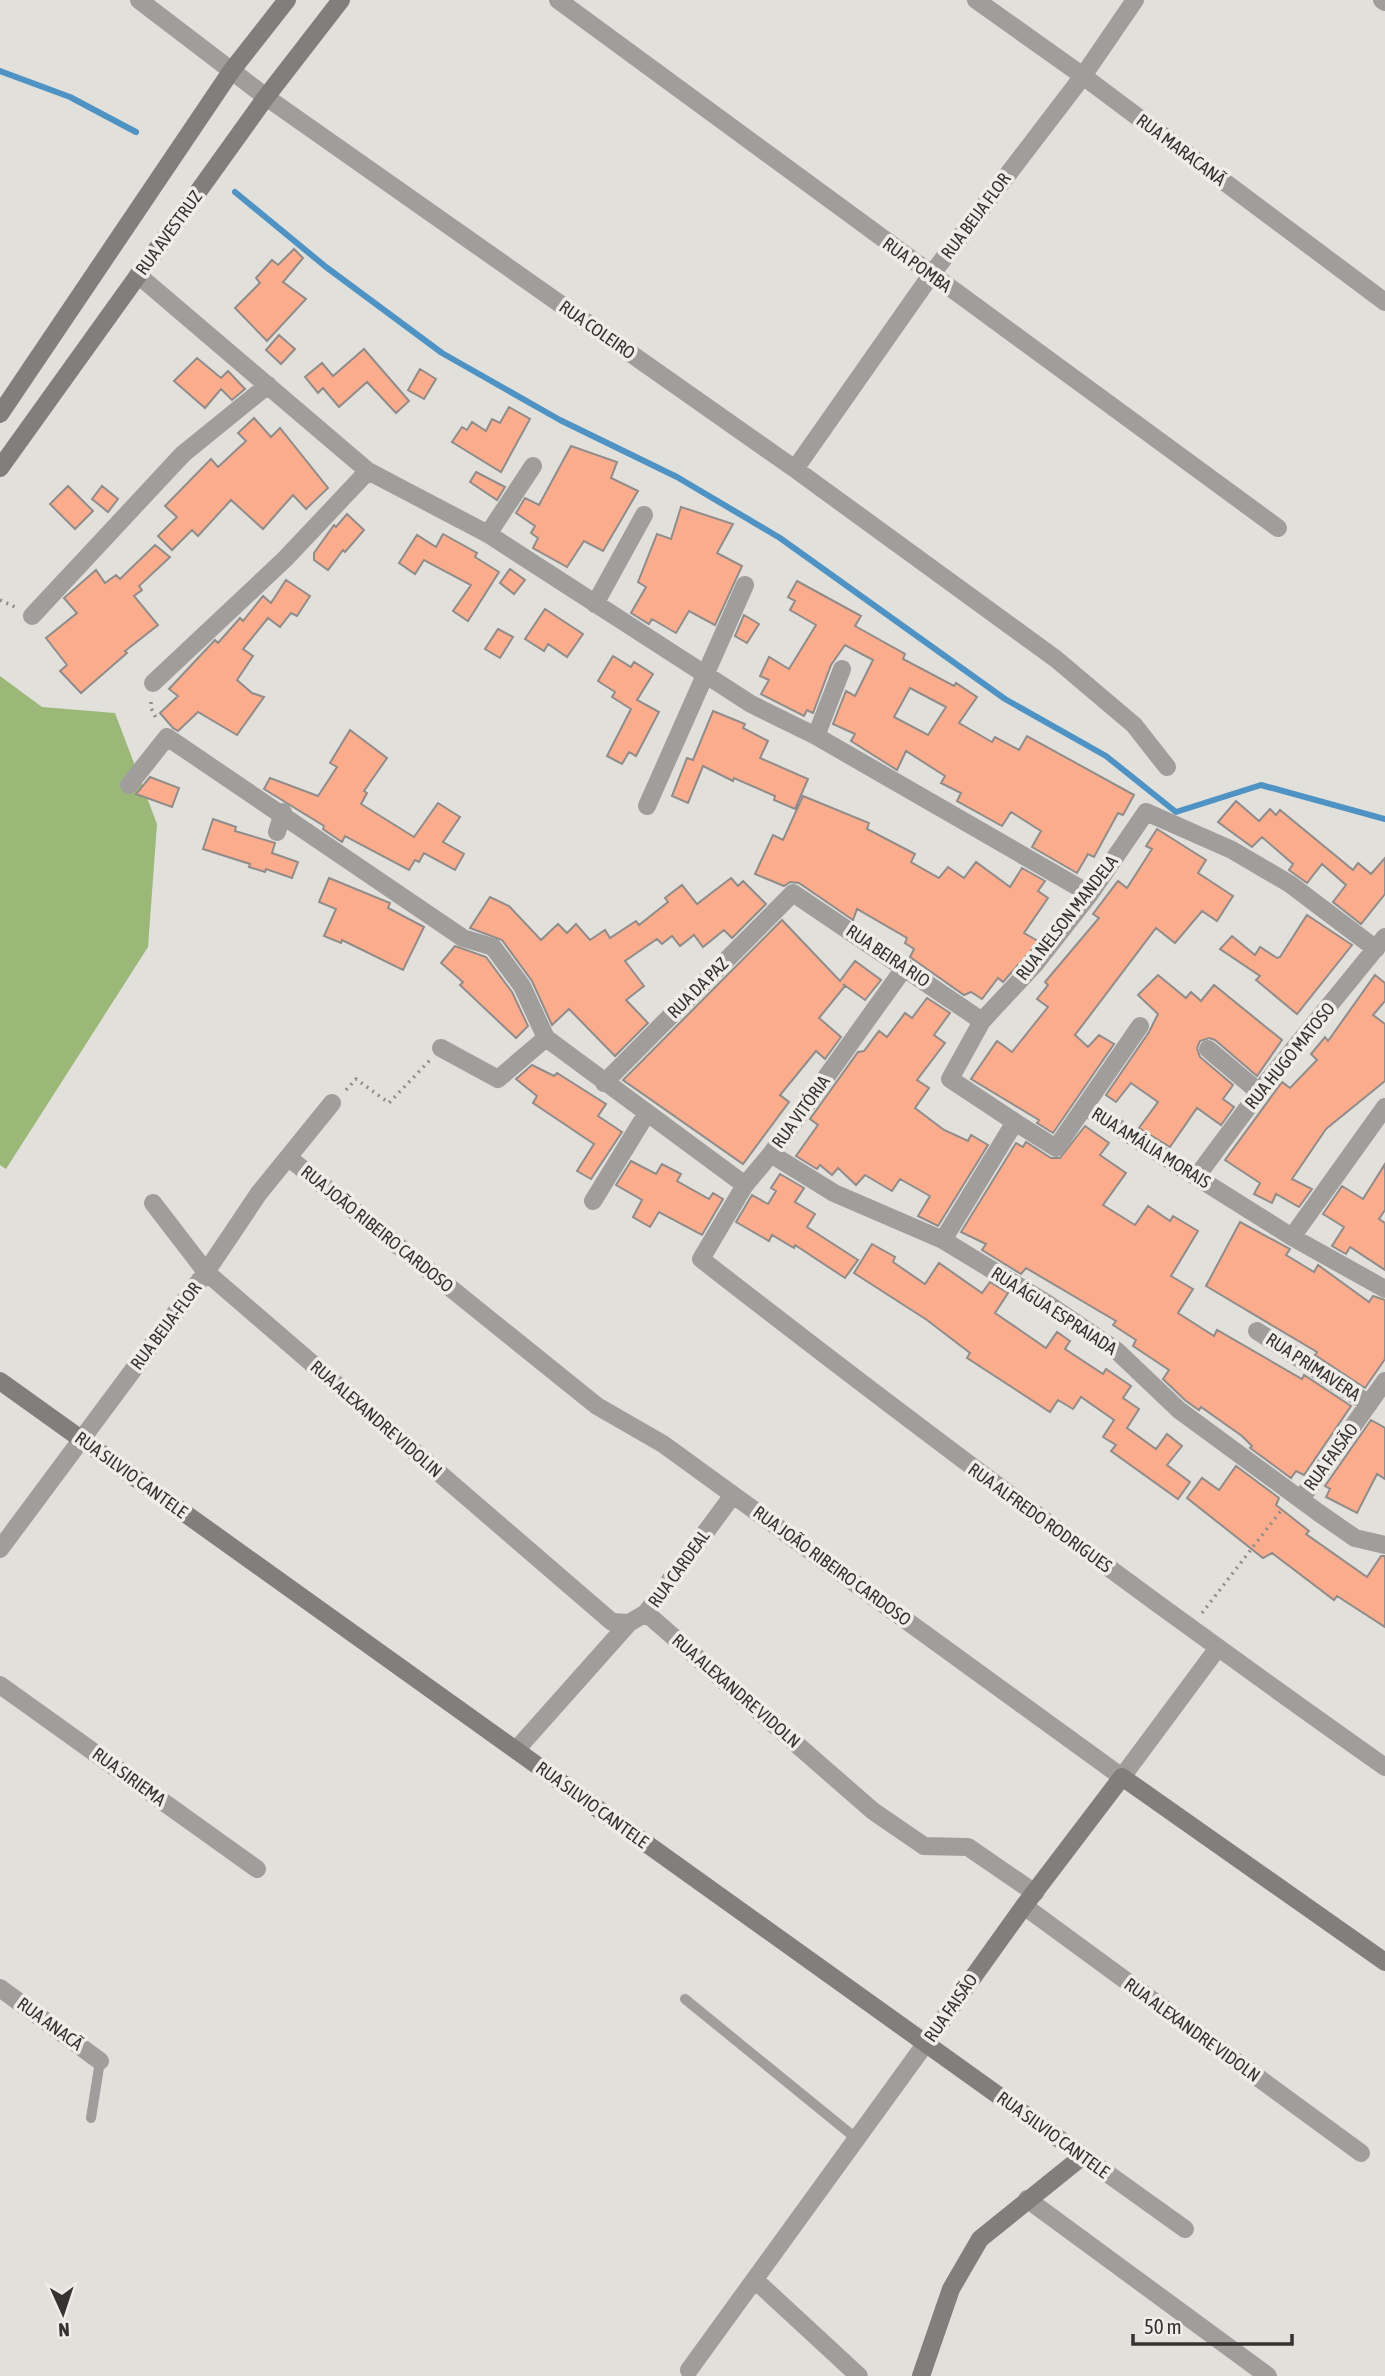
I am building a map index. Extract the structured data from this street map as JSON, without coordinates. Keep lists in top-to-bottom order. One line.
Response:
{"streets":{"street":["RUA MARACANÃ","RUA BEIJA FLOR","RUA AVESTRUZ","RUA POMBA","RUA COLEIRO","RUA NELSON MANDELA","RUA BEIRA RIO","RUA DA PAZ","RUA HUGO MATOSO","RUA VITÓRIA","RUA AMÁLIA MORAIS","RUA JOÃO RIBEIRO CARDOSO","RUA ÁGUA ESPRAIADA","RUA BEIJA-FLOR","RUA PRIMAVERA","RUA ALEXANDRE VIDOLIN","RUA FAISÃO","RUA SILVIO CANTELE","RUA ALFREDO RODRIGUES","RUA CARDEAL","RUA ALEXANDRE VIDOLN","RUA SIRIEMA","RUA ANACÃ"]},"crossings":[["RUA MARACANÃ","RUA BEIJA FLOR"],["RUA BEIJA FLOR","RUA POMBA"],["RUA BEIJA FLOR","RUA COLEIRO"],["RUA AVESTRUZ","RUA COLEIRO"],["RUA NELSON MANDELA","RUA BEIRA RIO"],["RUA NELSON MANDELA","RUA HUGO MATOSO"],["RUA NELSON MANDELA","RUA AMÁLIA MORAIS"],["RUA BEIRA RIO","RUA DA PAZ"],["RUA BEIRA RIO","RUA VITÓRIA"],["RUA HUGO MATOSO","RUA AMÁLIA MORAIS"],["RUA VITÓRIA","RUA ÁGUA ESPRAIADA"],["RUA VITÓRIA","RUA ALFREDO RODRIGUES"],["RUA JOÃO RIBEIRO CARDOSO","RUA BEIJA-FLOR"],["RUA JOÃO RIBEIRO CARDOSO","RUA FAISÃO"],["RUA JOÃO RIBEIRO CARDOSO","RUA CARDEAL"],["RUA ÁGUA ESPRAIADA","RUA FAISÃO"],["RUA BEIJA-FLOR","RUA ALEXANDRE VIDOLIN"],["RUA BEIJA-FLOR","RUA SILVIO CANTELE"],["RUA PRIMAVERA","RUA FAISÃO"],["RUA ALEXANDRE VIDOLIN","RUA CARDEAL"],["RUA FAISÃO","RUA SILVIO CANTELE"],["RUA FAISÃO","RUA ALFREDO RODRIGUES"],["RUA FAISÃO","RUA ALEXANDRE VIDOLN"],["RUA SILVIO CANTELE","RUA CARDEAL"],["RUA CARDEAL","RUA ALEXANDRE VIDOLN"]],"scale_bar":"50 m","north":"bottom"}
